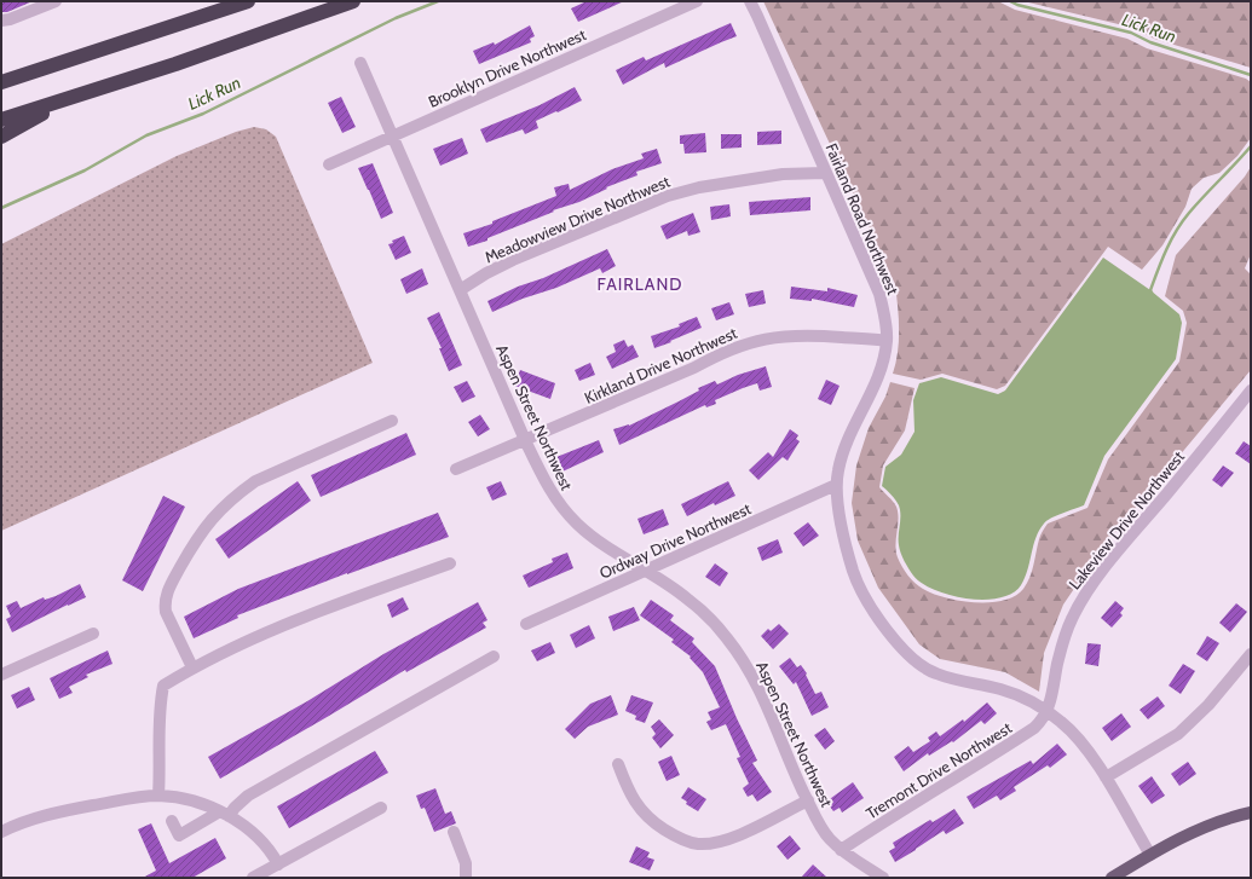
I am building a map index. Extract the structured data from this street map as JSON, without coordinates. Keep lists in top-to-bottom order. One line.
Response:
{"streets":{"street":["Brooklyn Drive Northwest","Meadowview Drive Northwest","Fairland Road Northwest","Kirkland Drive Northwest","Aspen Street Northwest","Lakeview Drive Northwest","Ordway Drive Northwest","Tremont Drive Northwest"]},"crossings":[["Brooklyn Drive Northwest","Aspen Street Northwest"],["Meadowview Drive Northwest","Fairland Road Northwest"],["Meadowview Drive Northwest","Aspen Street Northwest"],["Fairland Road Northwest","Kirkland Drive Northwest"],["Fairland Road Northwest","Lakeview Drive Northwest"],["Fairland Road Northwest","Ordway Drive Northwest"],["Fairland Road Northwest","Tremont Drive Northwest"],["Kirkland Drive Northwest","Aspen Street Northwest"],["Aspen Street Northwest","Ordway Drive Northwest"],["Aspen Street Northwest","Tremont Drive Northwest"],["Lakeview Drive Northwest","Tremont Drive Northwest"]],"districts":["FAIRLAND"],"water":["Lick Run"]}
